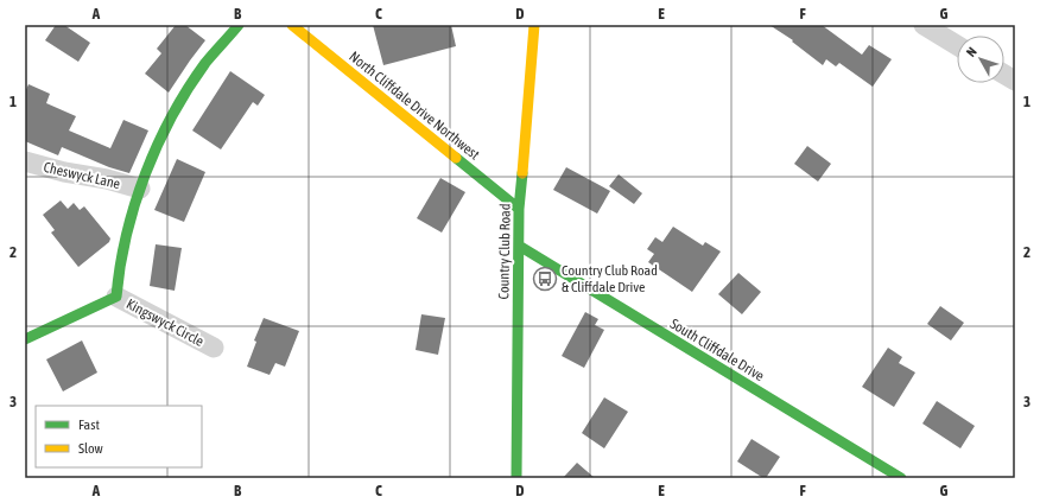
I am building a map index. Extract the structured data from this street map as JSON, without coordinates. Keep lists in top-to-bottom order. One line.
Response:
{"streets":{"street":["North Cliffdale Drive Northwest","Cheswyck Lane","Country Club Road","Kingswyck Circle","South Cliffdale Drive"]},"crossings":[["North Cliffdale Drive Northwest","Country Club Road"],["Country Club Road","South Cliffdale Drive"]],"places":{"bus stop":["Country Club Road & Cliffdale Drive"]},"legend":["Fast","Slow"],"north":"top left","grid":{"columns":["A","B","C","D","E","F","G"],"rows":["1","2","3"]}}
